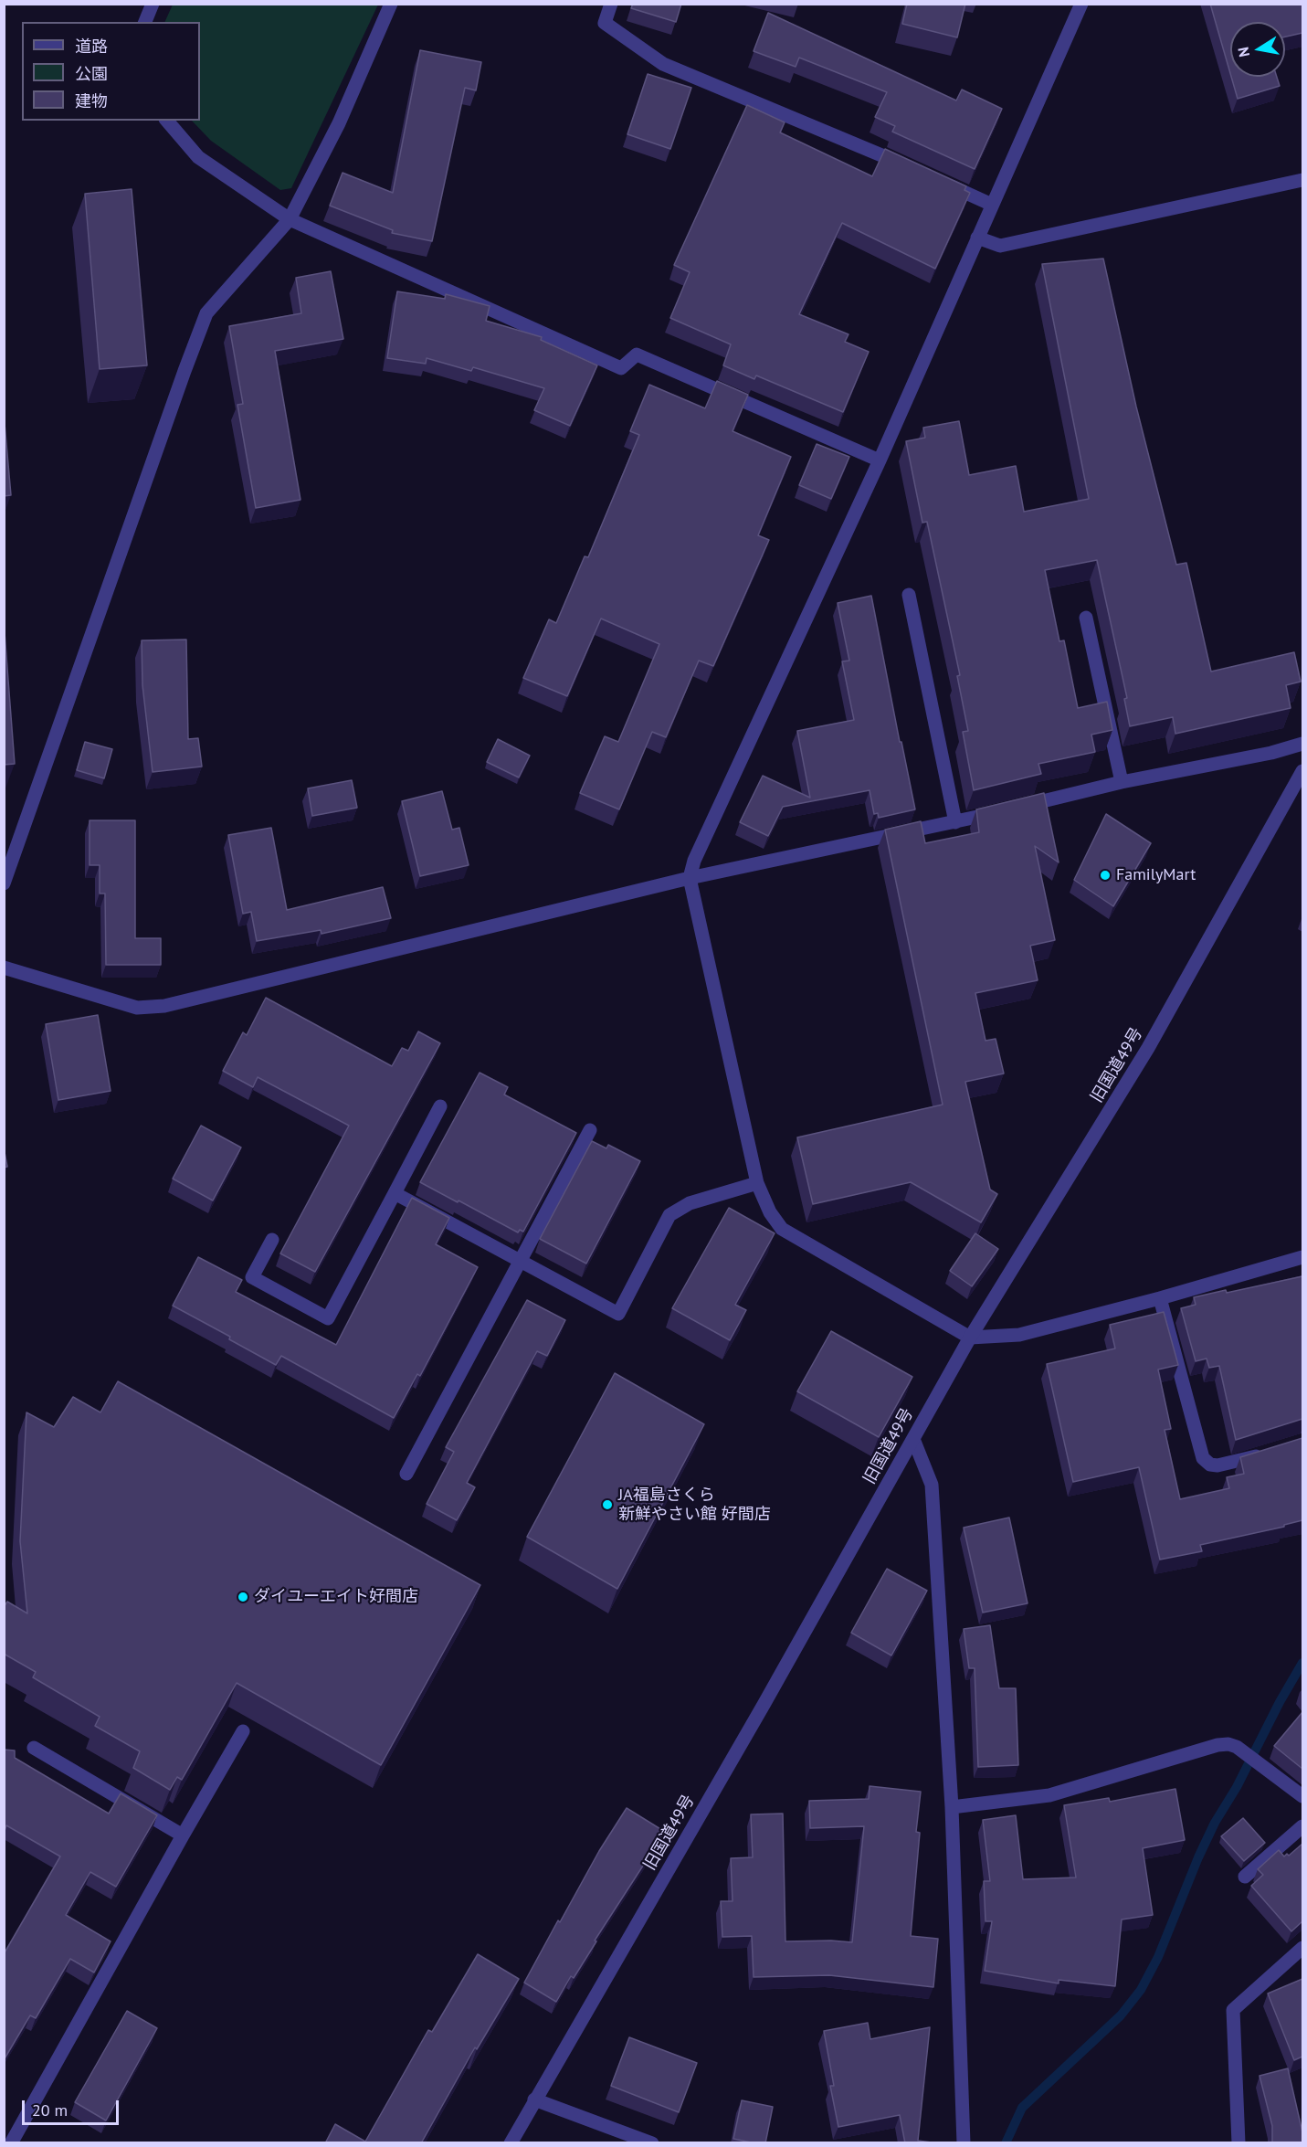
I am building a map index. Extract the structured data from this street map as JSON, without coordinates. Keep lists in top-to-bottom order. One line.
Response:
{"streets":{"street":["旧国道49号"]},"places":["FamilyMart","JA福島さくら 新鮮やさい館 好間店","ダイユーエイト好間店"],"legend":["道路","公園","建物"],"scale_bar":"20 m","north":"left"}
